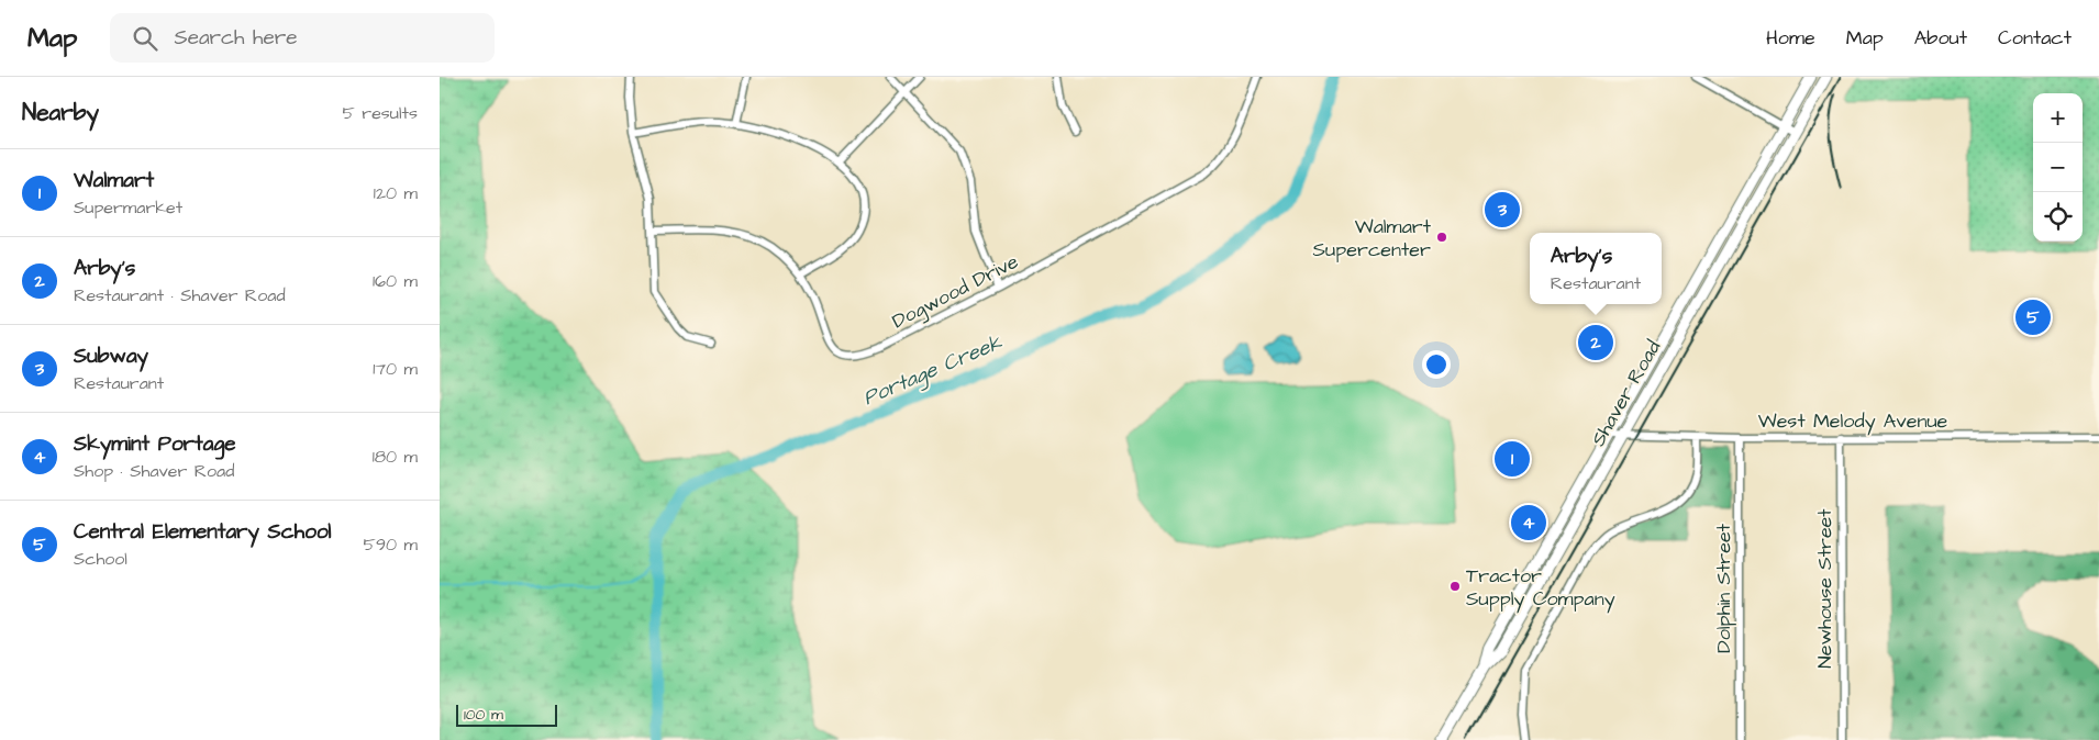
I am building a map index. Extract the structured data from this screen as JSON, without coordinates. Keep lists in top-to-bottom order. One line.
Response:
{"streets":{"main road":["Shaver Road"],"street":["Dogwood Drive","West Melody Avenue","Dolphin Street","Newhouse Street"]},"crossings":[["Shaver Road","West Melody Avenue"],["West Melody Avenue","Dolphin Street"],["West Melody Avenue","Newhouse Street"]],"water":["Portage Creek"],"places":["Walmart Supercenter","Tractor Supply Company"],"scale_bar":"100 m","page":{"header":"Map","search":"Search here","nav":["Home","Map","About","Contact"],"heading":["Nearby","5 results"],"map_buttons":["+","−"],"list":[{"mark":"1","name":"Walmart","note":"Supermarket","value":"120 m"},{"mark":"2","name":"Arby's","note":"Restaurant · Shaver Road","value":"160 m"},{"mark":"3","name":"Subway","note":"Restaurant","value":"170 m"},{"mark":"4","name":"Skymint Portage","note":"Shop · Shaver Road","value":"180 m"},{"mark":"5","name":"Central Elementary School","note":"School","value":"590 m"}],"pins":["3","5","2","1","4"],"popup":["Arby's","Restaurant"],"scale":"100 m"}}
